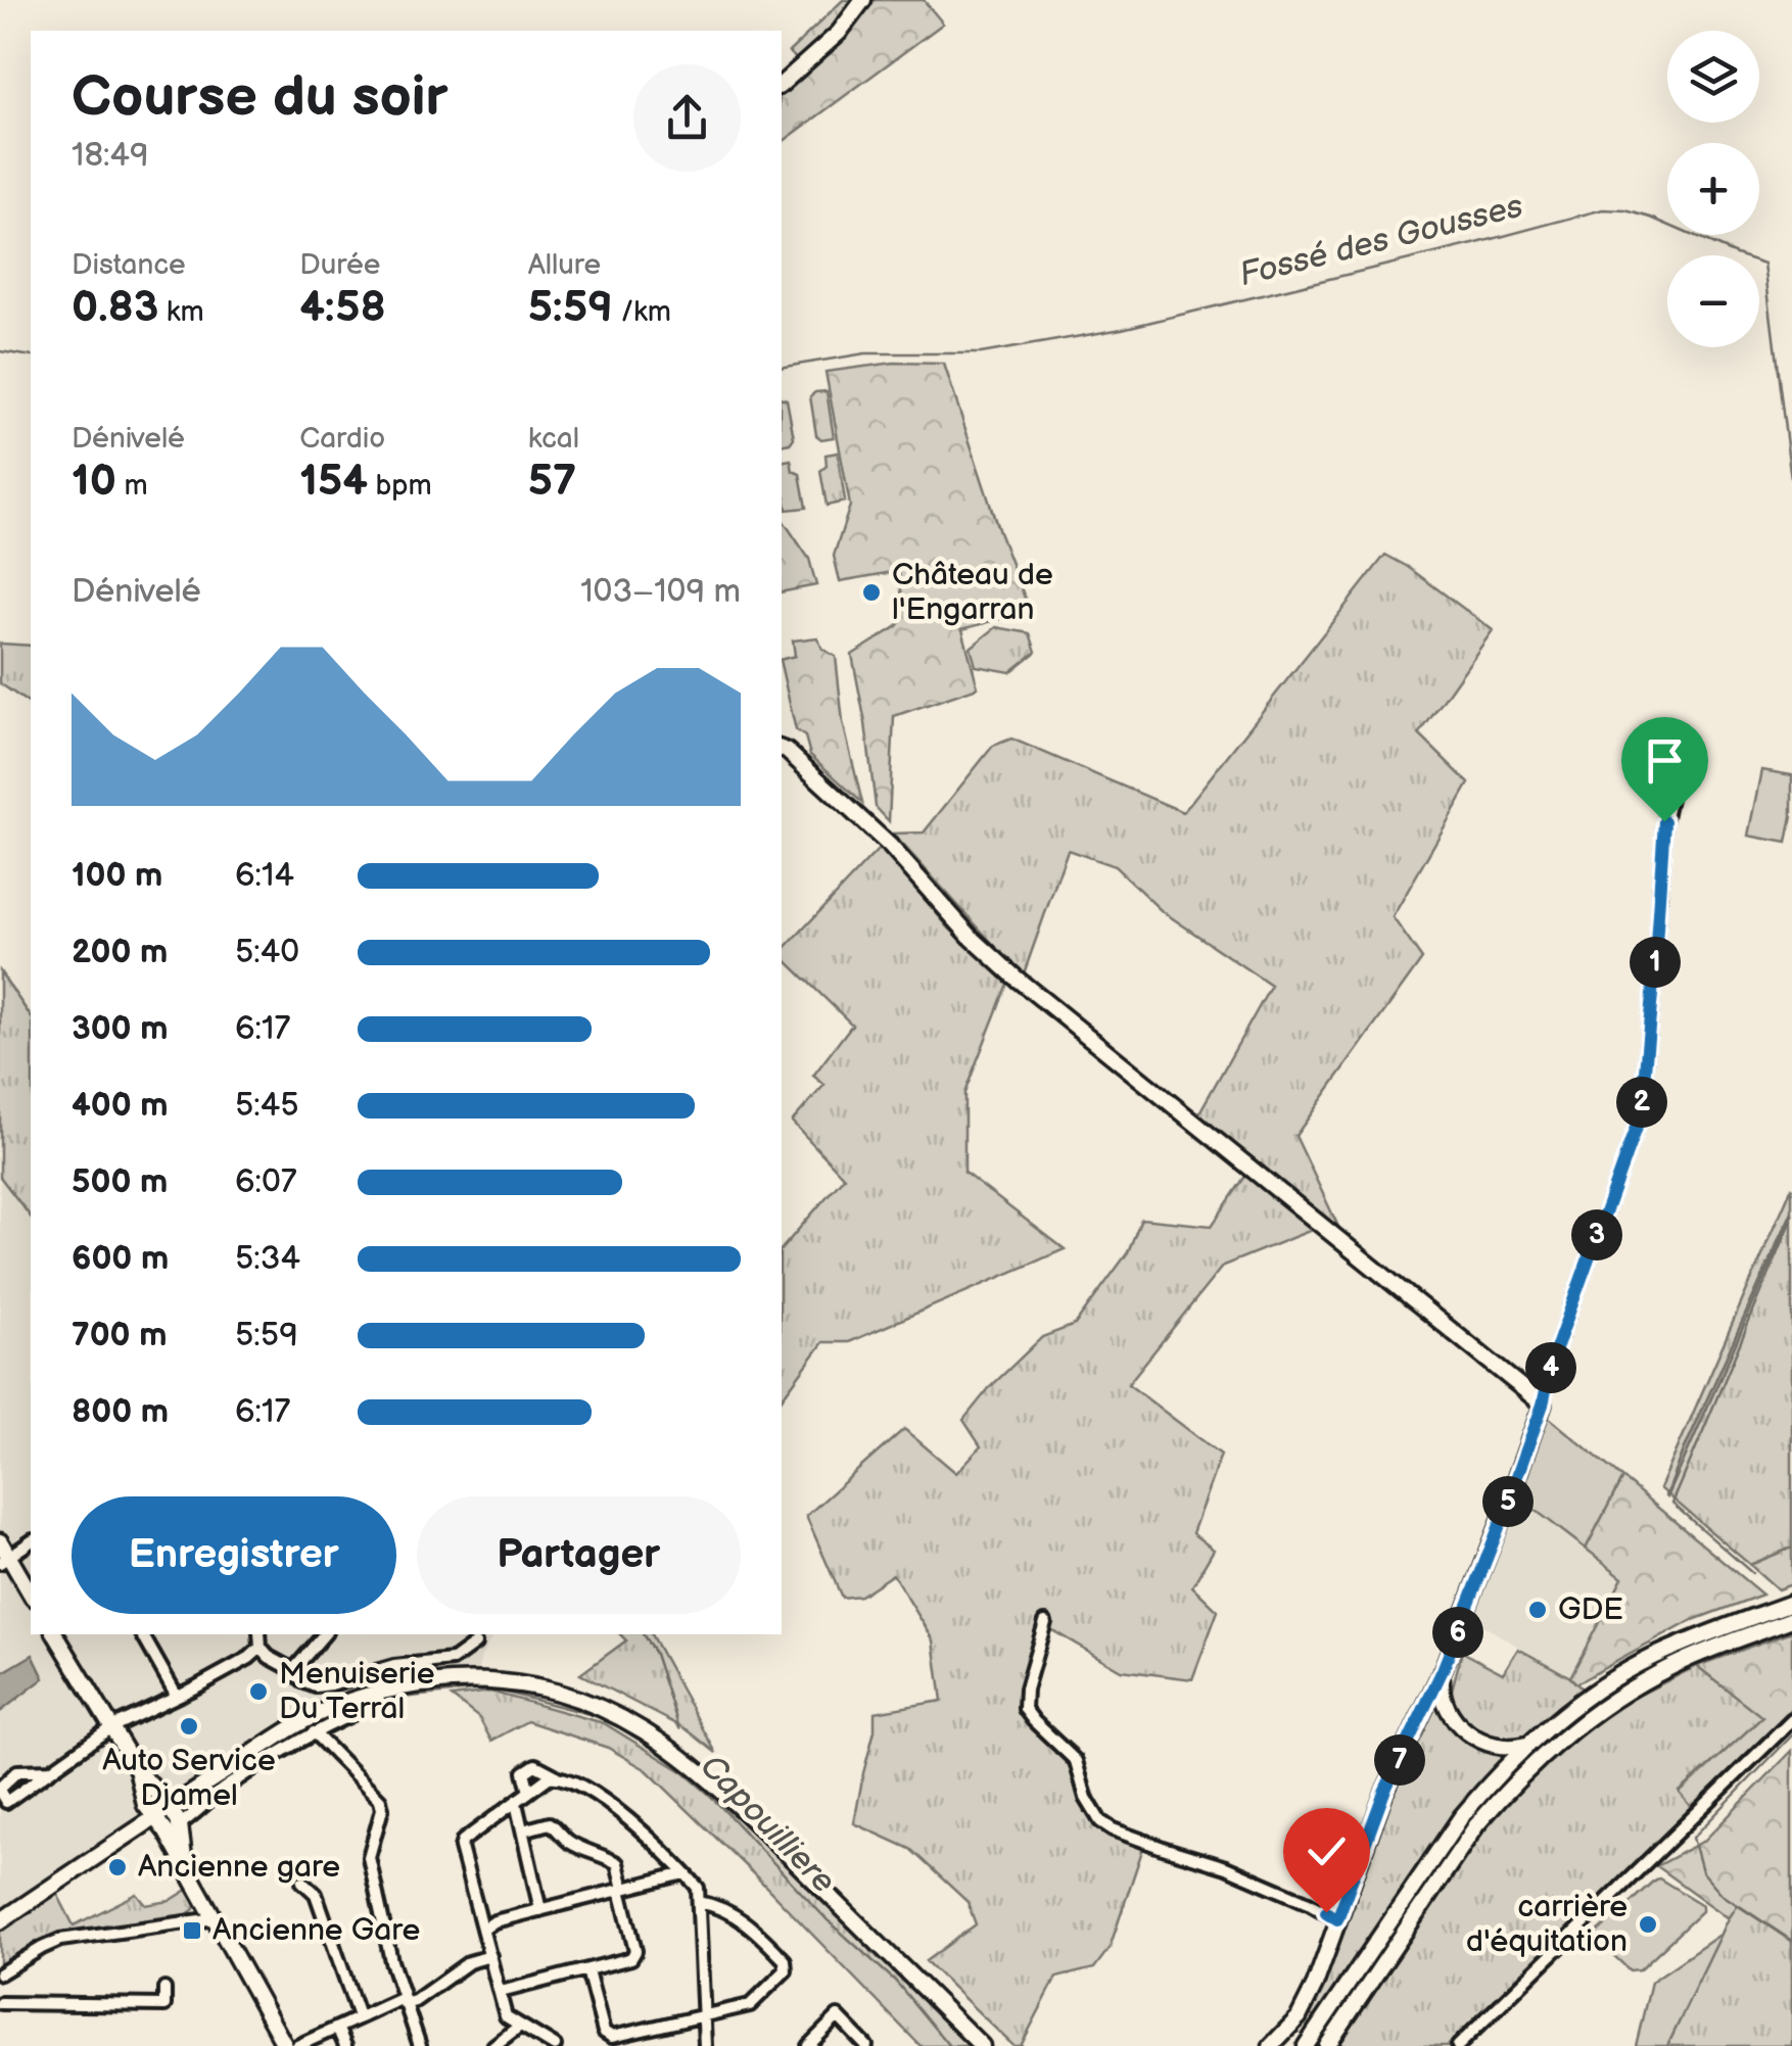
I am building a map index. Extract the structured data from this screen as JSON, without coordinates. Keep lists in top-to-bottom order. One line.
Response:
{"water":["Fossé des Gousses","Capouilliere"],"places":{"other":["Château de l'Engarran","GDE","Menuiserie Du Terral","Auto Service Djamel","Ancienne gare","carrière d'équitation"],"transit":["Ancienne Gare"]},"page":{"map_buttons":["+","−"],"heading":["Course du soir","18:49"],"stats":[["Distance","0.83 km"],["Durée","4:58"],["Allure","5:59 /km"],["Dénivelé","10 m"],["Cardio","154 bpm"],["kcal","57"]],"chart":["Dénivelé","103–109 m"],"list":[{"name":"100 m","note":"6:14"},{"name":"200 m","note":"5:40"},{"name":"300 m","note":"6:17"},{"name":"400 m","note":"5:45"},{"name":"500 m","note":"6:07"},{"name":"600 m","note":"5:34"},{"name":"700 m","note":"5:59"},{"name":"800 m","note":"6:17"}],"pins":["1","2","3","4","5","6","7"],"buttons":["Enregistrer","Partager"]}}
